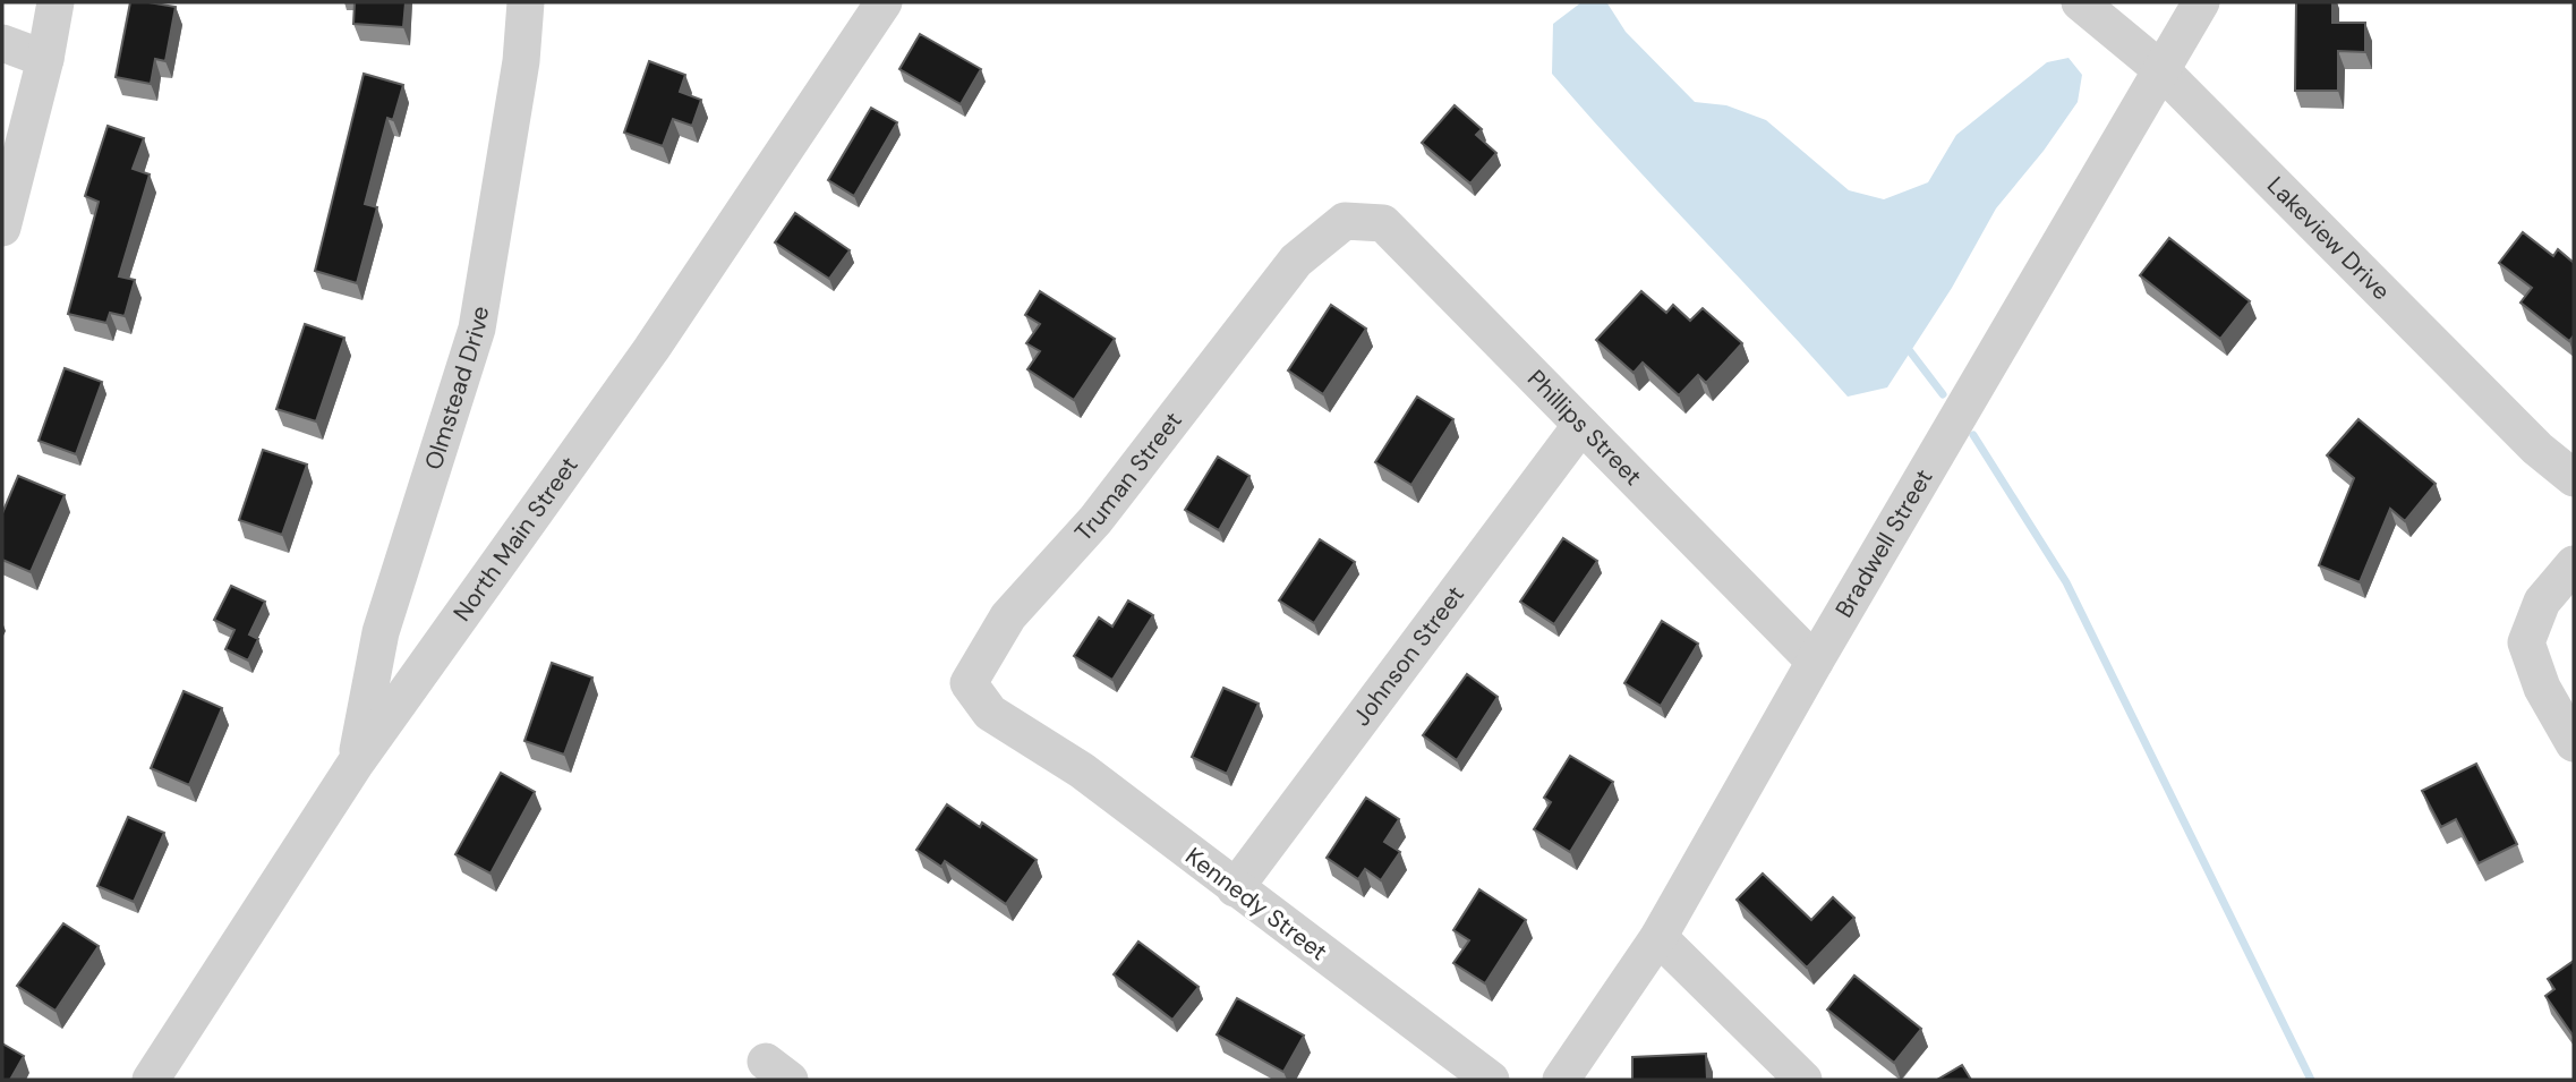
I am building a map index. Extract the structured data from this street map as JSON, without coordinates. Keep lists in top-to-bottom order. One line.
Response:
{"streets":{"street":["Lakeview Drive","Olmstead Drive","Phillips Street","Truman Street","North Main Street","Bradwell Street","Johnson Street","Kennedy Street"]},"crossings":[["Lakeview Drive","Bradwell Street"],["Olmstead Drive","North Main Street"],["Phillips Street","Truman Street"],["Phillips Street","Bradwell Street"],["Phillips Street","Johnson Street"],["Truman Street","Kennedy Street"],["Johnson Street","Kennedy Street"]]}
